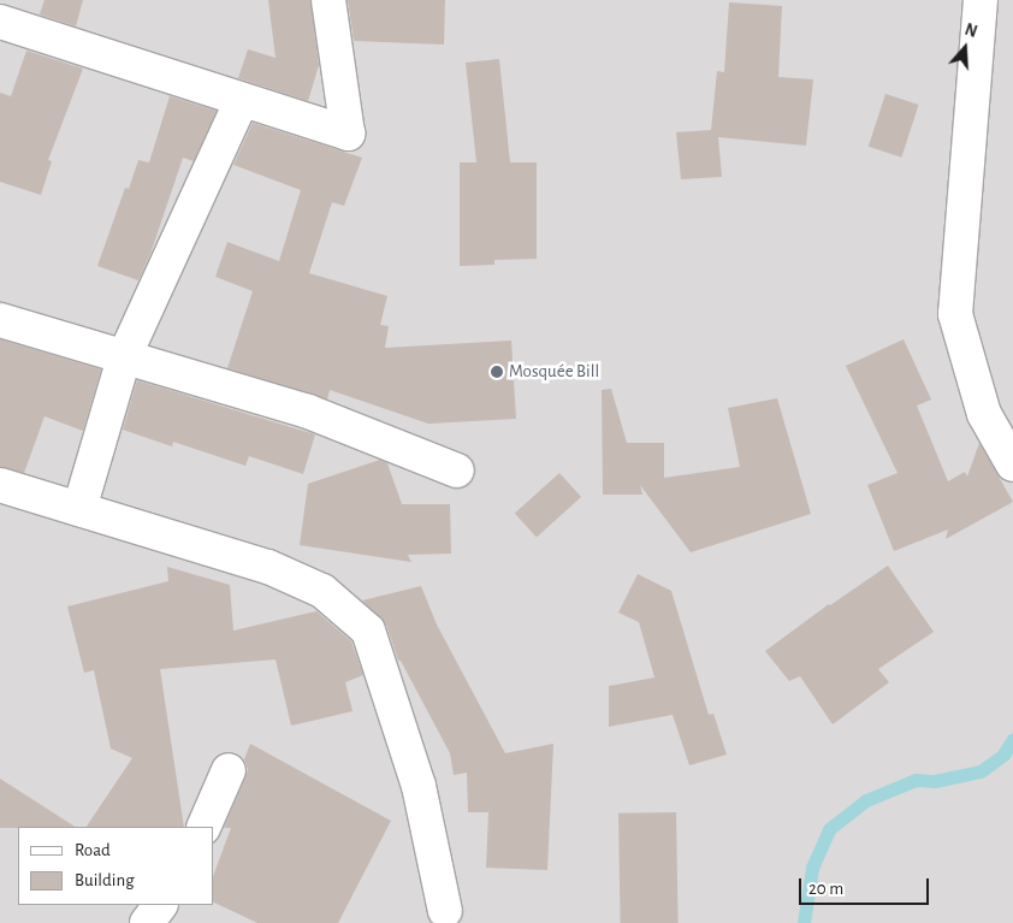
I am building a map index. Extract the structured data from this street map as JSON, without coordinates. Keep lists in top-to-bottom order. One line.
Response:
{"places":["Mosquée Bill"],"legend":["Road","Building"],"scale_bar":"20 m","north":"top"}
